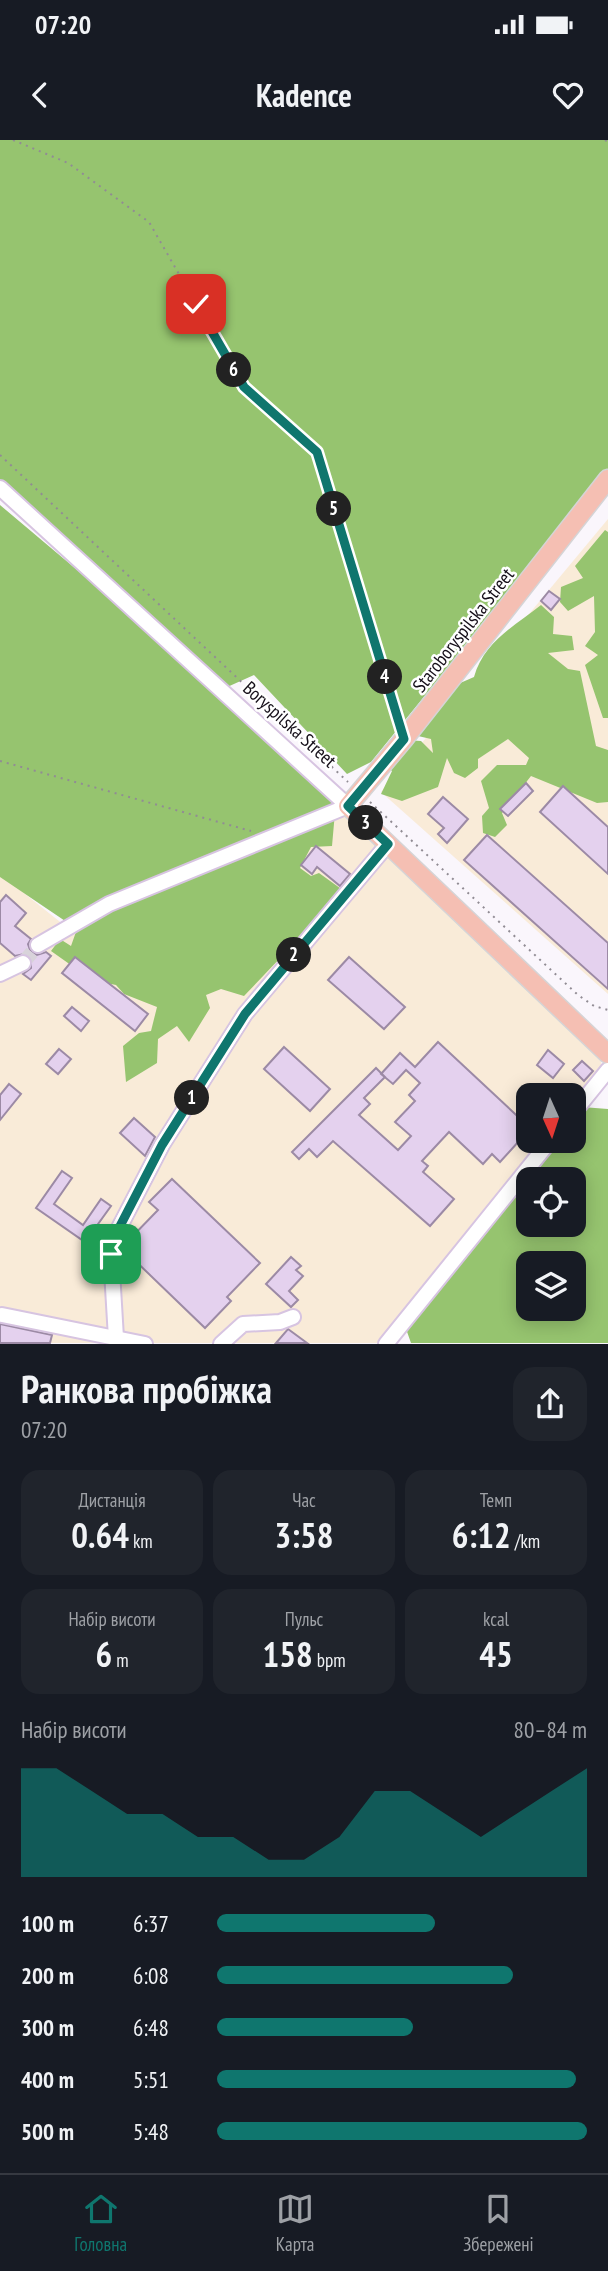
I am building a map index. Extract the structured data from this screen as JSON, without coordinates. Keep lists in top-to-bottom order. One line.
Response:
{"streets":{"main road":["Staroboryspilska Street","Boryspilska Street"]},"crossings":[["Staroboryspilska Street","Boryspilska Street"]],"north":"bottom","page":{"status":"07:20","header":"Kadence","pins":["6","5","4","3","2","1"],"heading":["Ранкова пробіжка","07:20"],"stats":[["Дистанція","0.64 km"],["Час","3:58"],["Темп","6:12 /km"],["Набір висоти","6 m"],["Пульс","158 bpm"],["kcal","45"]],"chart":["Набір висоти","80–84 m"],"list":[{"name":"100 m","note":"6:37"},{"name":"200 m","note":"6:08"},{"name":"300 m","note":"6:48"},{"name":"400 m","note":"5:51"},{"name":"500 m","note":"5:48"}],"tabs":["Головна","Карта","Збережені"]}}
